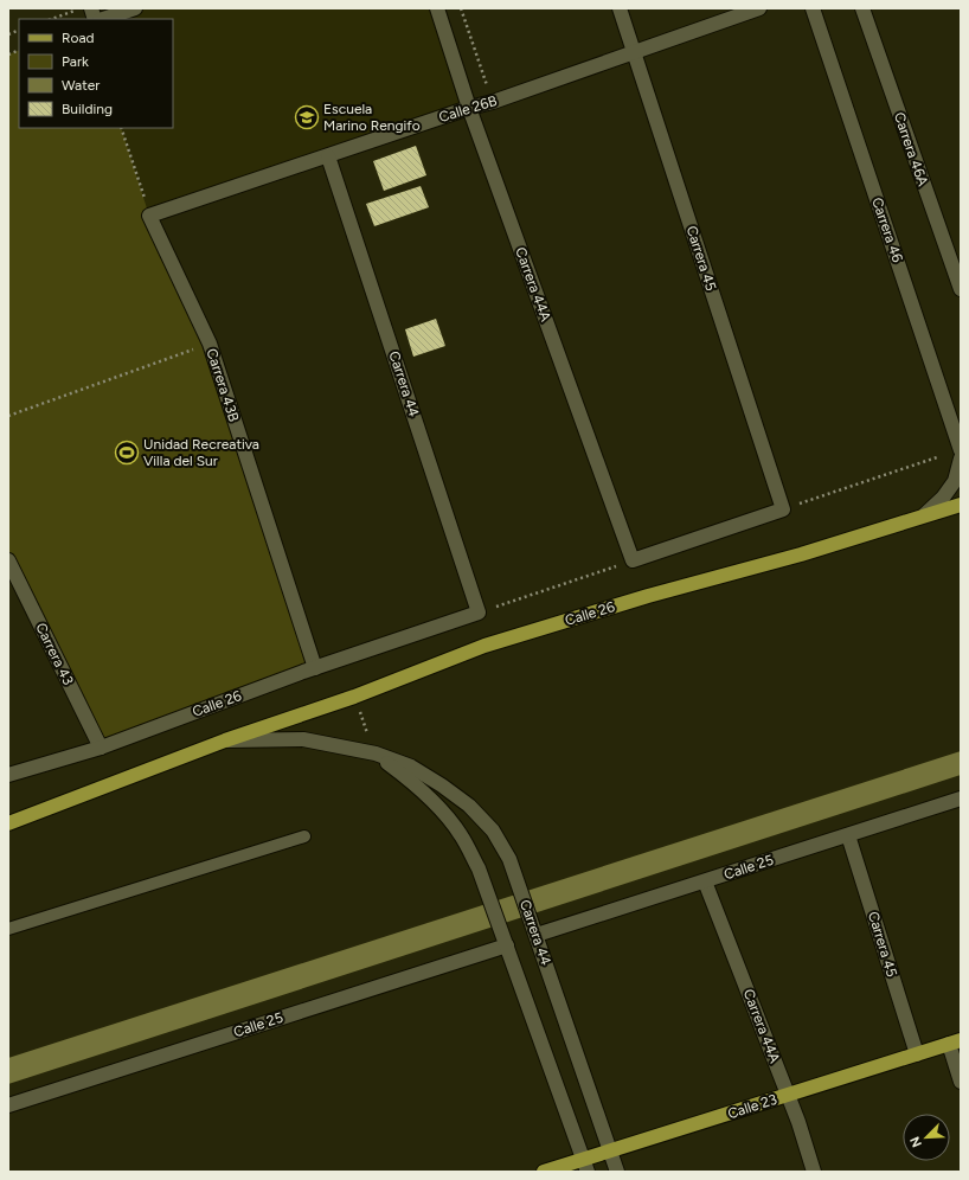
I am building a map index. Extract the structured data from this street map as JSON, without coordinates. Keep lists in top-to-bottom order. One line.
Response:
{"streets":{"main road":["Calle 26","Calle 23"],"street":["Calle 26B","Carrera 46A","Carrera 46","Carrera 45","Carrera 44A","Carrera 44","Carrera 43B","Carrera 43","Calle 25"]},"crossings":[["Calle 26B","Carrera 45"],["Calle 26B","Carrera 44A"],["Calle 26B","Carrera 44"],["Calle 26B","Carrera 43B"],["Carrera 45","Calle 25"],["Carrera 45","Calle 23"],["Carrera 44A","Calle 25"],["Carrera 44A","Calle 23"],["Carrera 44","Calle 26"],["Carrera 44","Calle 25"],["Carrera 44","Calle 23"],["Carrera 43B","Calle 26"],["Calle 26","Carrera 43"]],"places":{"school or university":["Escuela Marino Rengifo"],"sports":["Unidad Recreativa Villa del Sur"]},"legend":["Road","Park","Water","Building"],"north":"bottom left"}
